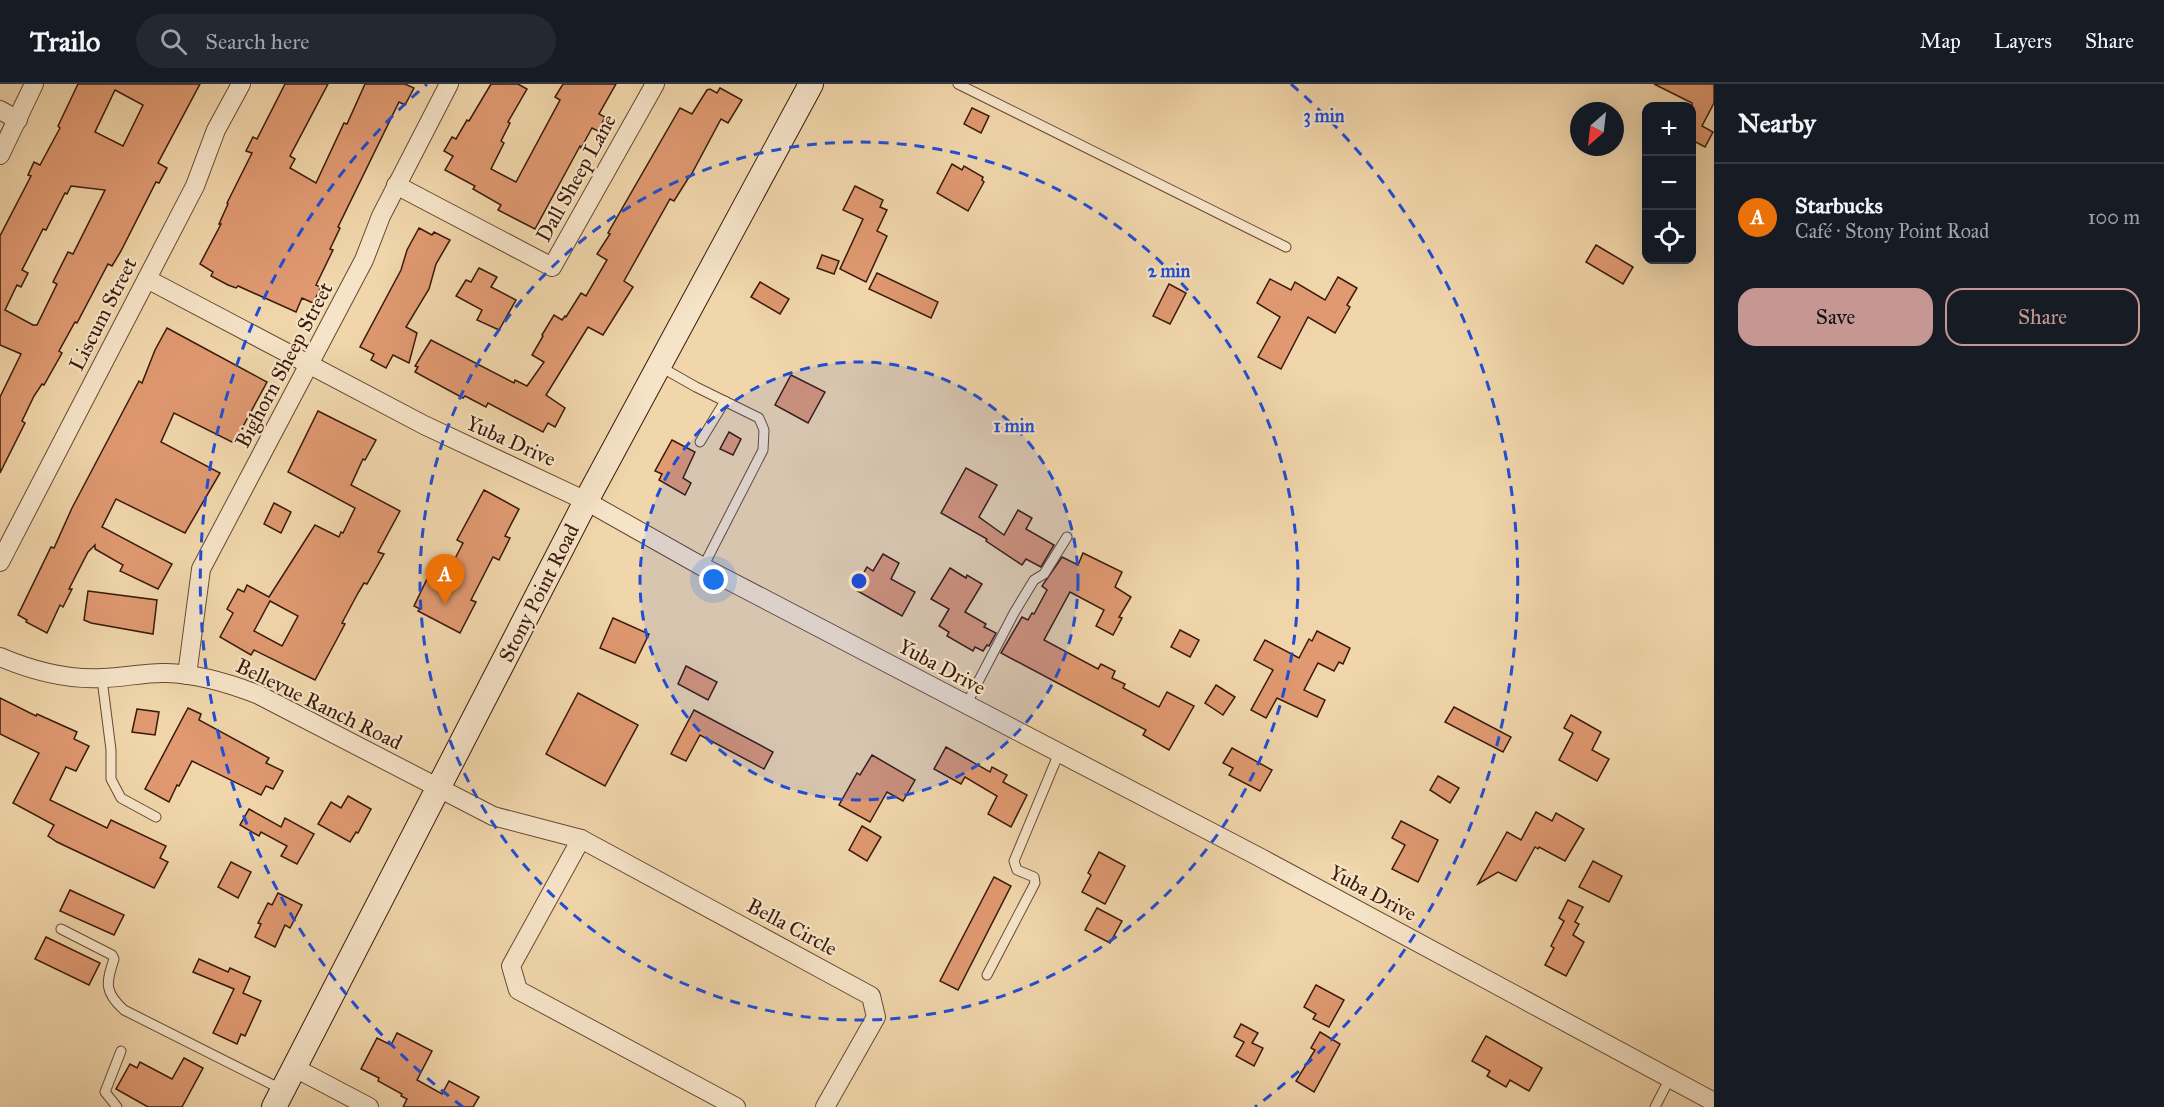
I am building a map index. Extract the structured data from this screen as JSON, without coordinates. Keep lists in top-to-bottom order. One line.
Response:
{"streets":{"main road":["Stony Point Road"],"street":["Dall Sheep Lane","Liscum Street","Bighorn Sheep Street","Yuba Drive","Bellevue Ranch Road","Bella Circle"]},"crossings":[["Dall Sheep Lane","Bighorn Sheep Street"],["Liscum Street","Yuba Drive"],["Bighorn Sheep Street","Yuba Drive"],["Bighorn Sheep Street","Bellevue Ranch Road"],["Yuba Drive","Stony Point Road"],["Stony Point Road","Bellevue Ranch Road"],["Stony Point Road","Bella Circle"],["Bellevue Ranch Road","Bella Circle"]],"north":"bottom left","page":{"header":"Trailo","search":"Search here","nav":["Map","Layers","Share"],"heading":"Nearby","map_buttons":["+","−"],"list":[{"mark":"A","name":"Starbucks","note":"Café · Stony Point Road","value":"100 m"}],"buttons":["Save","Share"],"pins":"A"},"rings":["3 min","2 min","1 min"]}
